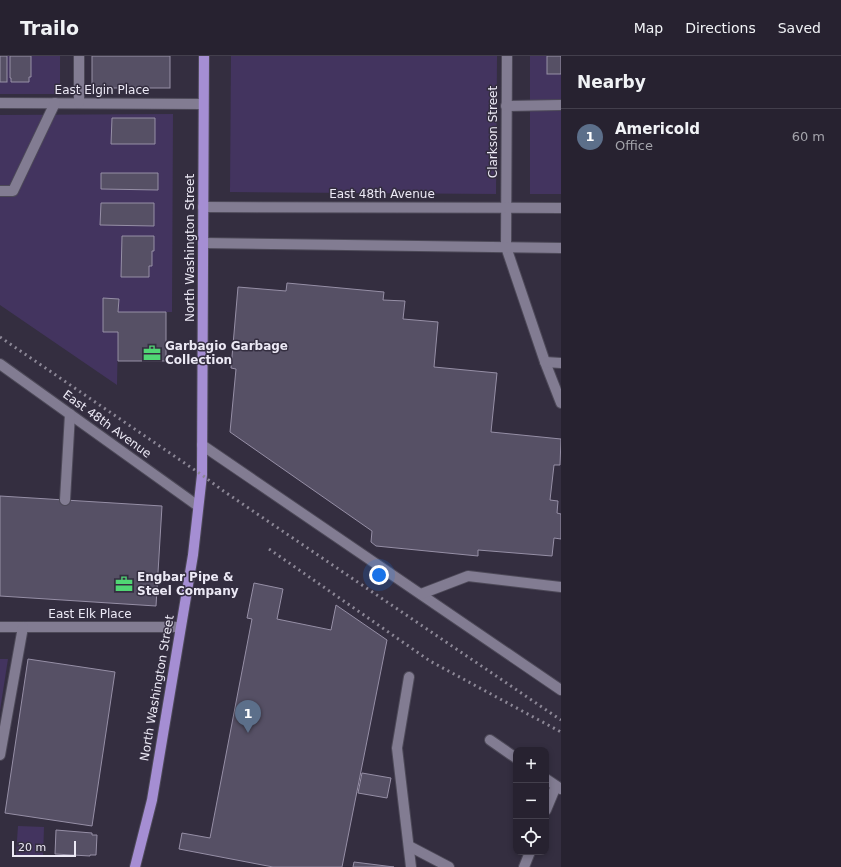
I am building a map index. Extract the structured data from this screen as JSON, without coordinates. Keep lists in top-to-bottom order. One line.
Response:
{"streets":{"main road":["North Washington Street"],"street":["East Elgin Place","Clarkson Street","East 48th Avenue","East Elk Place"]},"crossings":[["East Elgin Place","North Washington Street"],["Clarkson Street","East 48th Avenue"],["East 48th Avenue","North Washington Street"],["North Washington Street","East Elk Place"]],"places":{"office":["Garbagio Garbage Collection","Engbar Pipe & Steel Company"]},"scale_bar":"20 m","page":{"header":"Trailo","nav":["Map","Directions","Saved"],"heading":"Nearby","list":[{"mark":"1","name":"Americold","note":"Office","value":"60 m"}],"pins":"1","map_buttons":["+","−"],"scale":"20 m"}}
